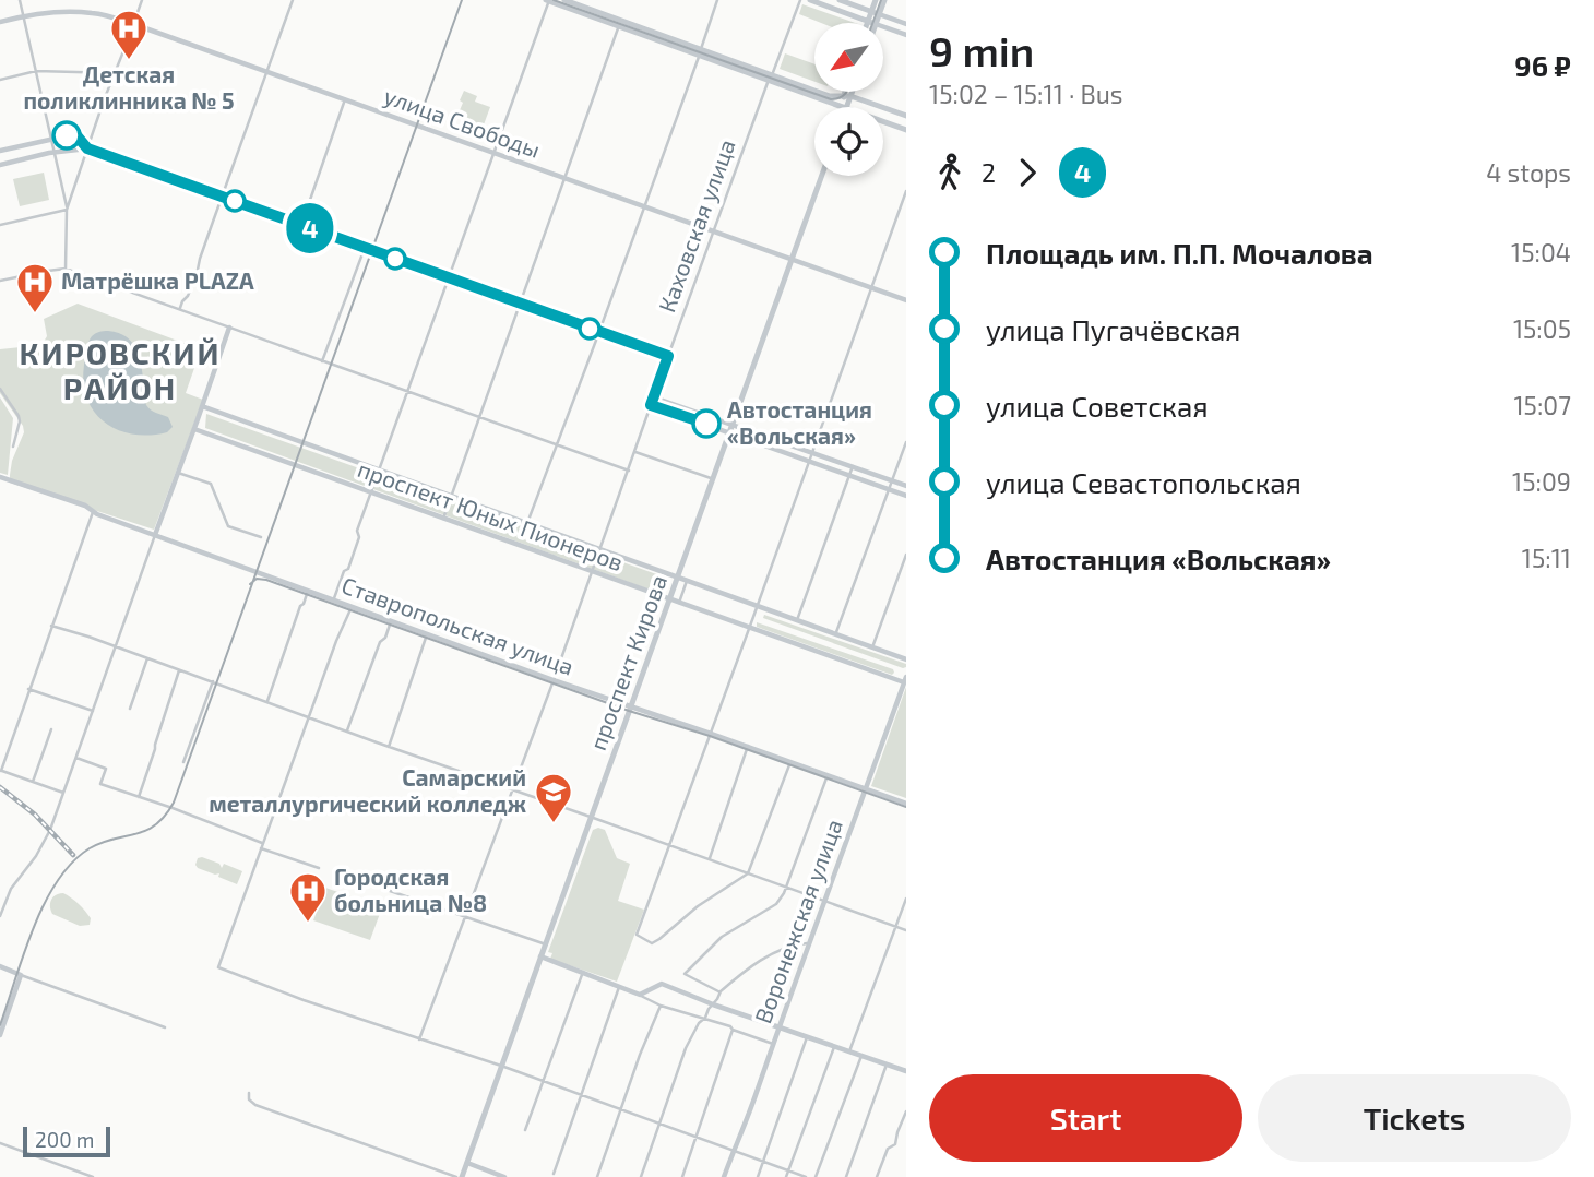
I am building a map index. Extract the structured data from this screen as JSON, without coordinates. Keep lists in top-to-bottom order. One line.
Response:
{"streets":{"main road":["проспект Кирова"],"street":["улица Свободы","Каховская улица","проспект Юных Пионеров","Ставропольская улица","Воронежская улица"]},"crossings":[["улица Свободы","Каховская улица"],["улица Свободы","проспект Кирова"],["Каховская улица","проспект Юных Пионеров"],["Каховская улица","Ставропольская улица"],["проспект Юных Пионеров","проспект Кирова"],["проспект Юных Пионеров","Воронежская улица"],["Ставропольская улица","проспект Кирова"],["Ставропольская улица","Воронежская улица"]],"districts":["КИРОВСКИЙ РАЙОН"],"places":{"hospital":["Детская поликлинника № 5","Матрёшка PLAZA","Городская больница №8"],"other":["Автостанция «Вольская»"],"school or university":["Самарский металлургический колледж"]},"lines":["bus line 4"],"scale_bar":"200 m","north":"bottom left","page":{"on_map":"4","heading":["9 min","15:02 – 15:11 · Bus","96 ₽"],"legs":["2","4","4 stops"],"list":[{"name":"Площадь им. П.П. Мочалова","value":"15:04"},{"name":"улица Пугачёвская","value":"15:05"},{"name":"улица Советская","value":"15:07"},{"name":"улица Севастопольская","value":"15:09"},{"name":"Автостанция «Вольская»","value":"15:11"}],"buttons":["Start","Tickets"],"scale":"200 m"}}
